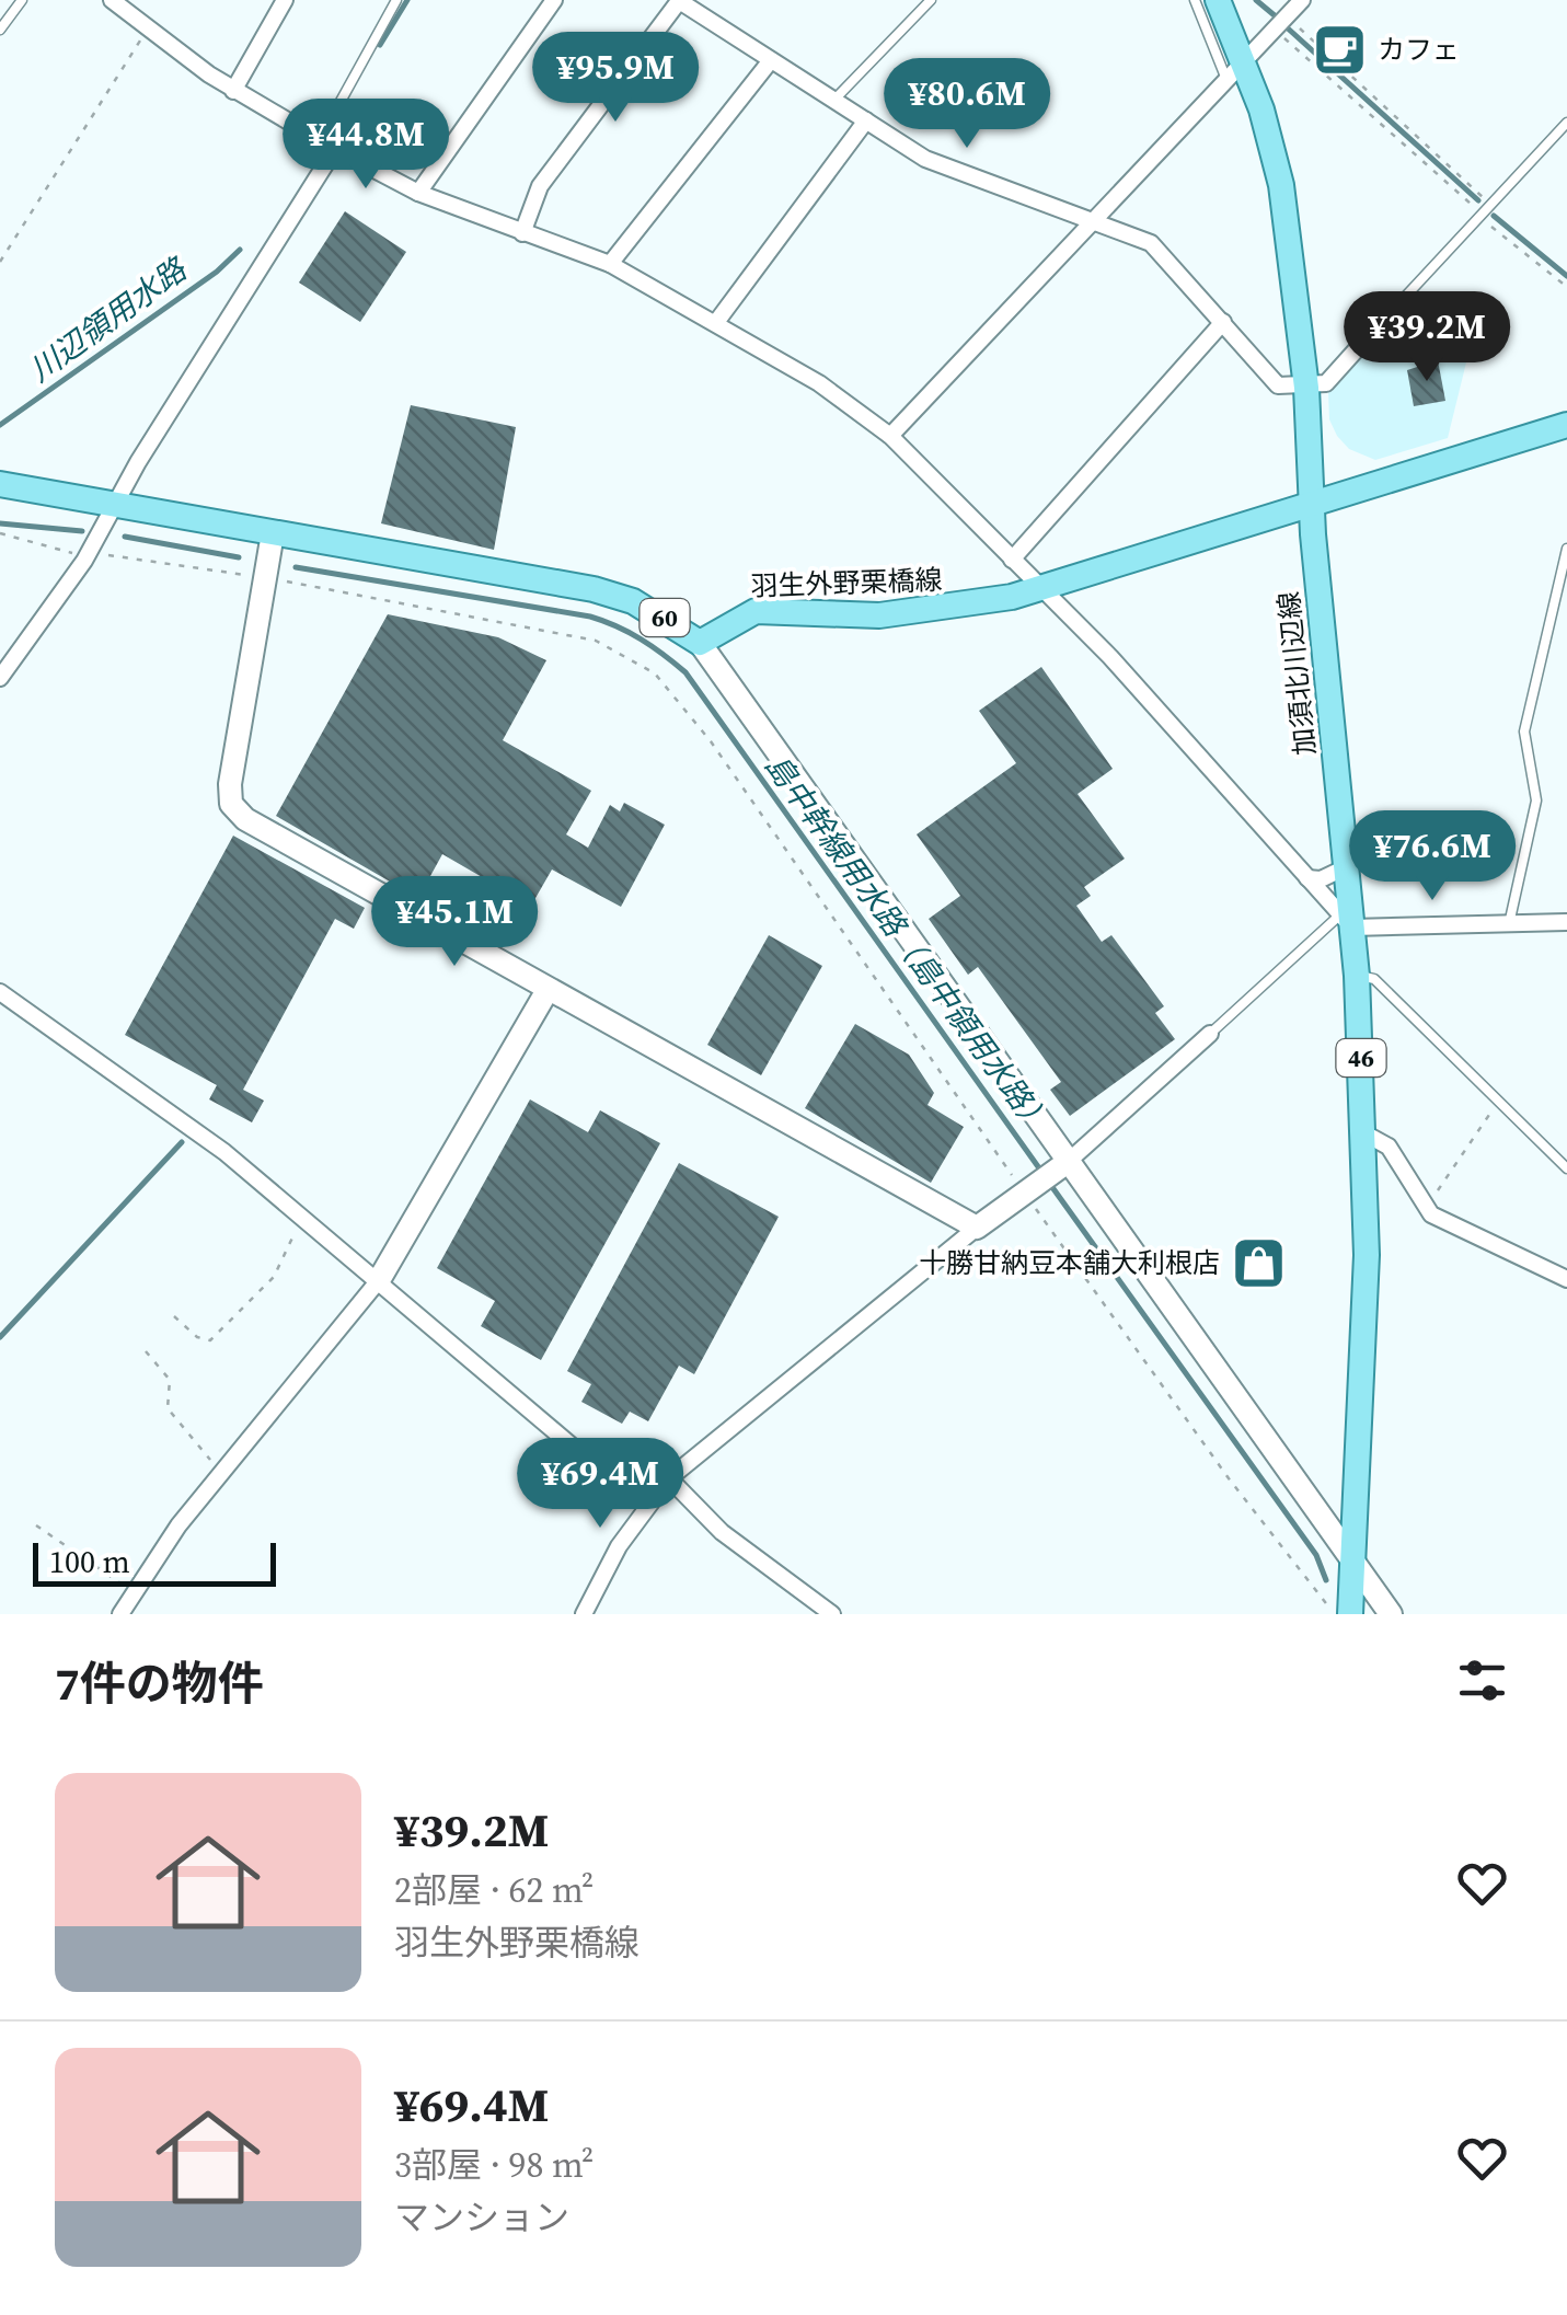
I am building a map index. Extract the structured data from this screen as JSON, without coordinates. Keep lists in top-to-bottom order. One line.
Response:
{"streets":{"main road":["羽生外野栗橋線","60","加須北川辺線","46"]},"crossings":[["羽生外野栗橋線","60"],["羽生外野栗橋線","加須北川辺線"]],"water":["川辺領用水路","島中幹線用水路（島中領用水路）"],"places":{"cafe":["カフェ"],"shop":["十勝甘納豆本舗大利根店"]},"scale_bar":"100 m","page":{"price":["¥95.9M","¥80.6M","¥44.8M","¥39.2M","¥76.6M","¥45.1M","¥69.4M"],"scale":"100 m","heading":"7件の物件","list":[{"name":"¥39.2M","note":"2部屋 · 62 m² · 羽生外野栗橋線"},{"name":"¥69.4M","note":"3部屋 · 98 m² · マンション"}]}}
